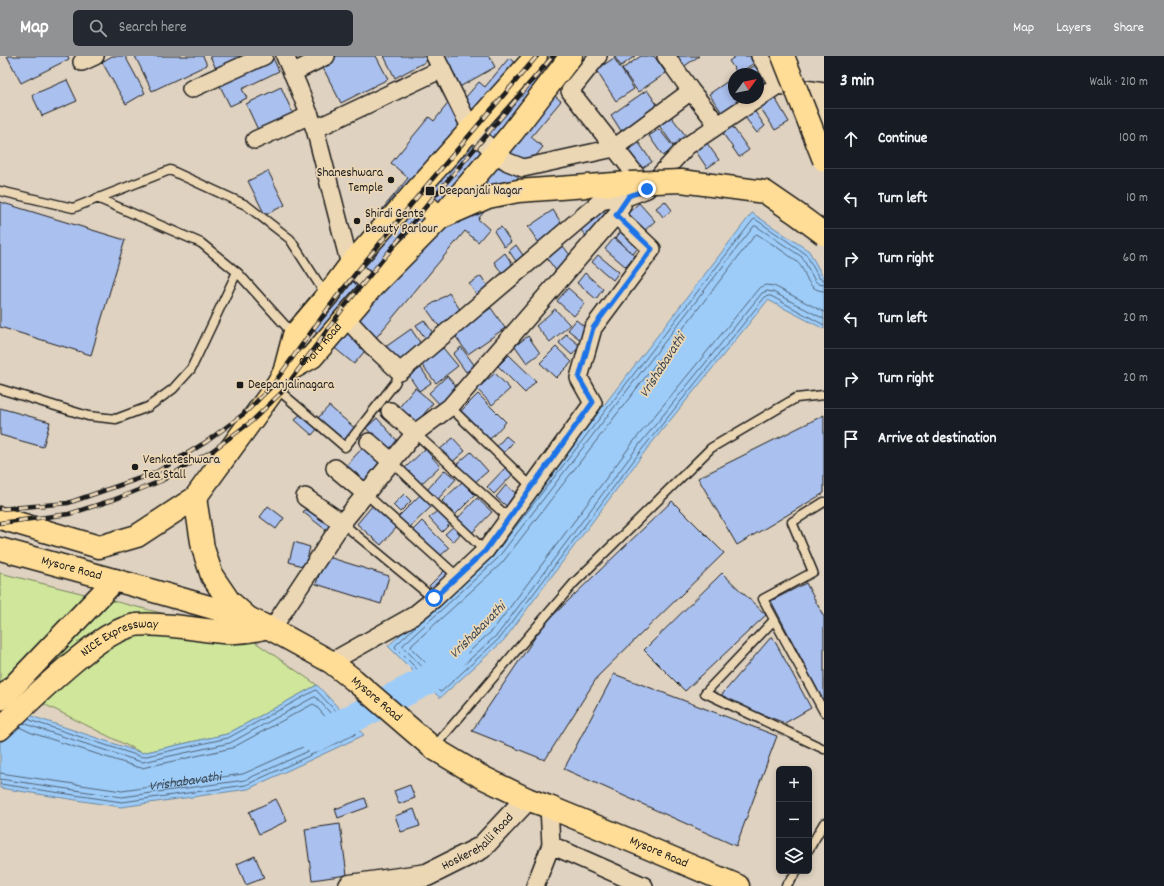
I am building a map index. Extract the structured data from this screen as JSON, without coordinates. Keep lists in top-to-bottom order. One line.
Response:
{"streets":{"main road":["Chord Road","Mysore Road","NICE Expressway"],"street":["Hoskerehalli Road"]},"crossings":[["Mysore Road","NICE Expressway"],["Mysore Road","Hoskerehalli Road"]],"water":["Vrishabavathi"],"places":{"other":["Shaneshwara Temple","Shirdi Gents Beauty Parlour","Venkateshwara Tea Stall"],"transit":["Deepanjali Nagar","Deepanjalinagara"]},"north":"top right","page":{"header":"Map","search":"Search here","nav":["Map","Layers","Share"],"heading":["3 min","Walk · 210 m"],"list":[["Continue","100 m"],["Turn left","10 m"],["Turn right","60 m"],["Turn left","20 m"],["Turn right","20 m"],"Arrive at destination"],"map_buttons":["+","−"]}}
